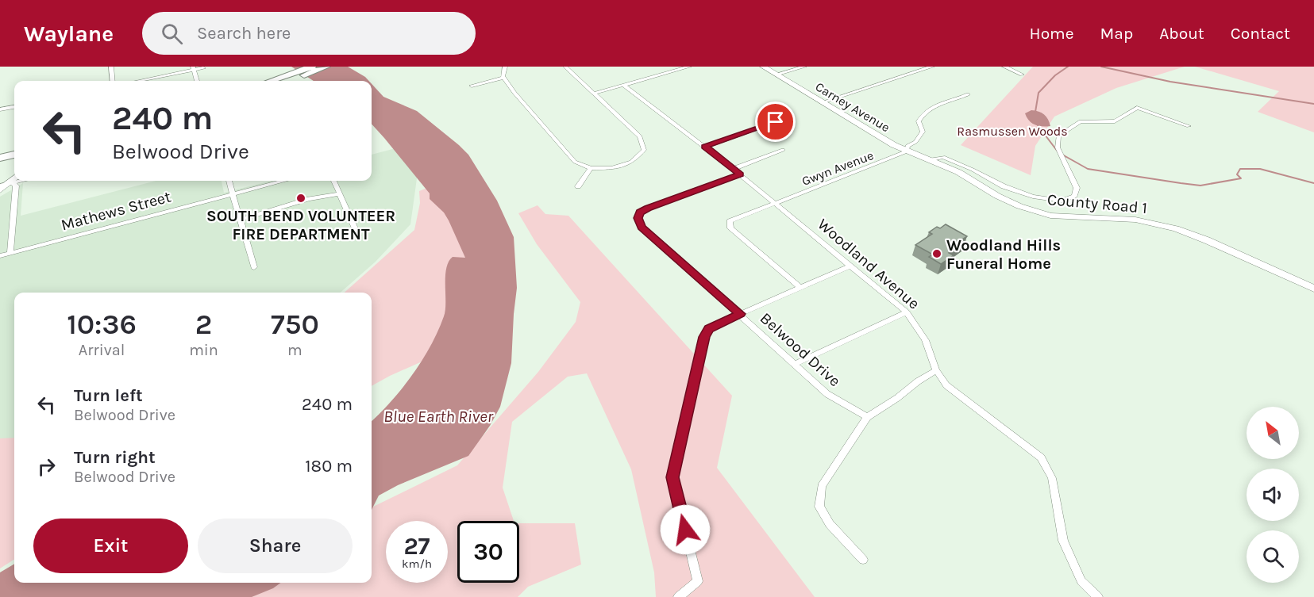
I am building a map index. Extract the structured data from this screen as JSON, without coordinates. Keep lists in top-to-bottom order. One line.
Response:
{"streets":{"main road":["Carney Avenue","County Road 1"],"street":["Gwyn Avenue","Mathews Street","Woodland Avenue","Belwood Drive"]},"crossings":[["Carney Avenue","Gwyn Avenue"],["Carney Avenue","County Road 1"],["Gwyn Avenue","County Road 1"],["Gwyn Avenue","Woodland Avenue"],["Woodland Avenue","Belwood Drive"]],"water":["Blue Earth River"],"parks":["Rasmussen Woods"],"places":["SOUTH BEND VOLUNTEER FIRE DEPARTMENT","Woodland Hills Funeral Home"],"north":"top left","page":{"header":"Waylane","search":"Search here","nav":["Home","Map","About","Contact"],"turn":["240 m","Belwood Drive"],"eta":["10:36","Arrival","2","min","750","m"],"list":[{"name":"Turn left","note":"Belwood Drive","value":"240 m"},{"name":"Turn right","note":"Belwood Drive","value":"180 m"}],"buttons":["Exit","Share"],"speed":"27 km/h","limit":"30"}}
